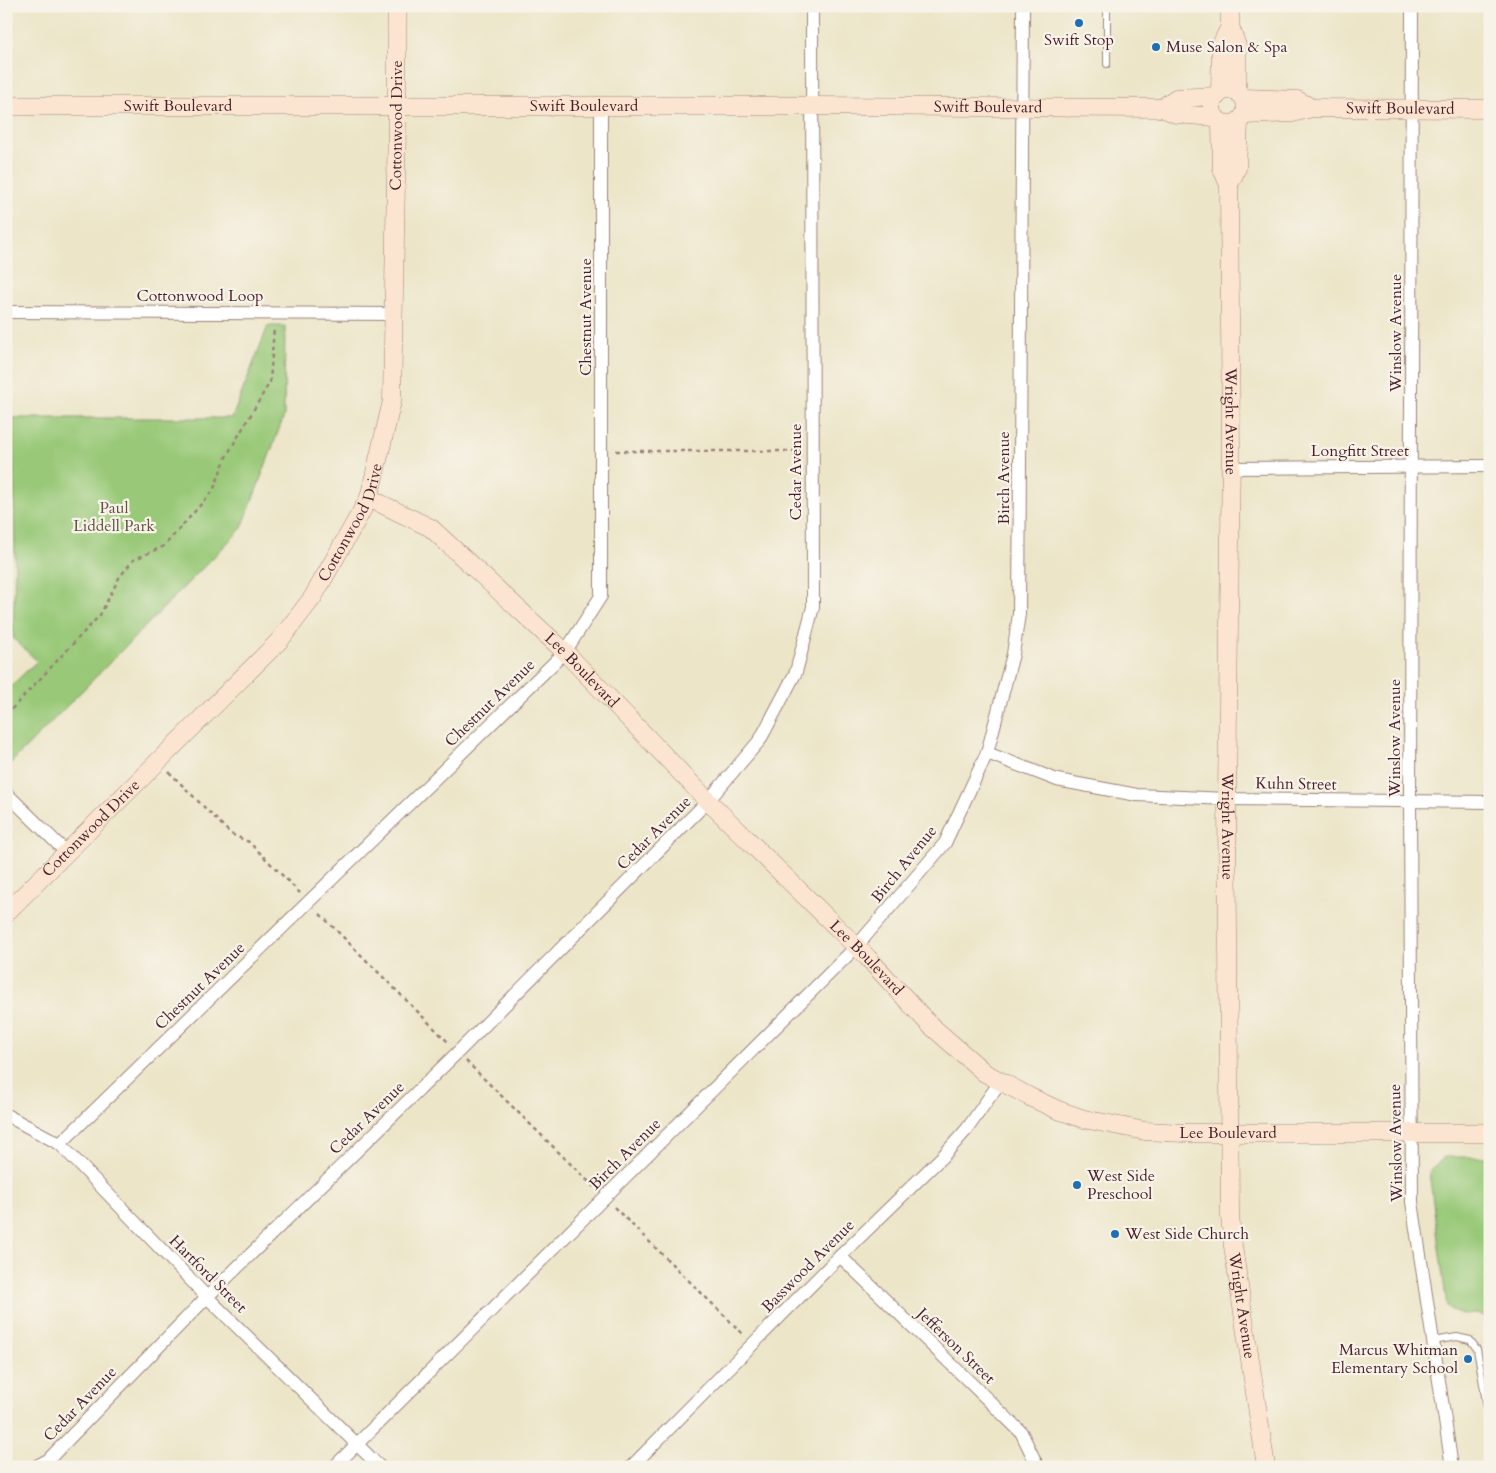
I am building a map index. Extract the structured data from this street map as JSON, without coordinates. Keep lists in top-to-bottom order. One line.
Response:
{"streets":{"street":["Swift Boulevard","Cottonwood Drive","Cottonwood Loop","Chestnut Avenue","Winslow Avenue","Wright Avenue","Longfitt Street","Cedar Avenue","Birch Avenue","Lee Boulevard","Kuhn Street","Basswood Avenue","Hartford Street","Jefferson Street"]},"crossings":[["Swift Boulevard","Cottonwood Drive"],["Swift Boulevard","Chestnut Avenue"],["Swift Boulevard","Winslow Avenue"],["Swift Boulevard","Wright Avenue"],["Swift Boulevard","Cedar Avenue"],["Swift Boulevard","Birch Avenue"],["Cottonwood Drive","Cottonwood Loop"],["Cottonwood Drive","Lee Boulevard"],["Chestnut Avenue","Lee Boulevard"],["Chestnut Avenue","Hartford Street"],["Winslow Avenue","Longfitt Street"],["Winslow Avenue","Lee Boulevard"],["Winslow Avenue","Kuhn Street"],["Wright Avenue","Longfitt Street"],["Wright Avenue","Lee Boulevard"],["Wright Avenue","Kuhn Street"],["Cedar Avenue","Lee Boulevard"],["Cedar Avenue","Hartford Street"],["Birch Avenue","Lee Boulevard"],["Birch Avenue","Kuhn Street"],["Birch Avenue","Hartford Street"],["Lee Boulevard","Basswood Avenue"],["Basswood Avenue","Jefferson Street"]],"parks":["Paul Liddell Park"],"places":["Swift Stop","Muse Salon & Spa","West Side Preschool","West Side Church","Marcus Whitman Elementary School"]}
